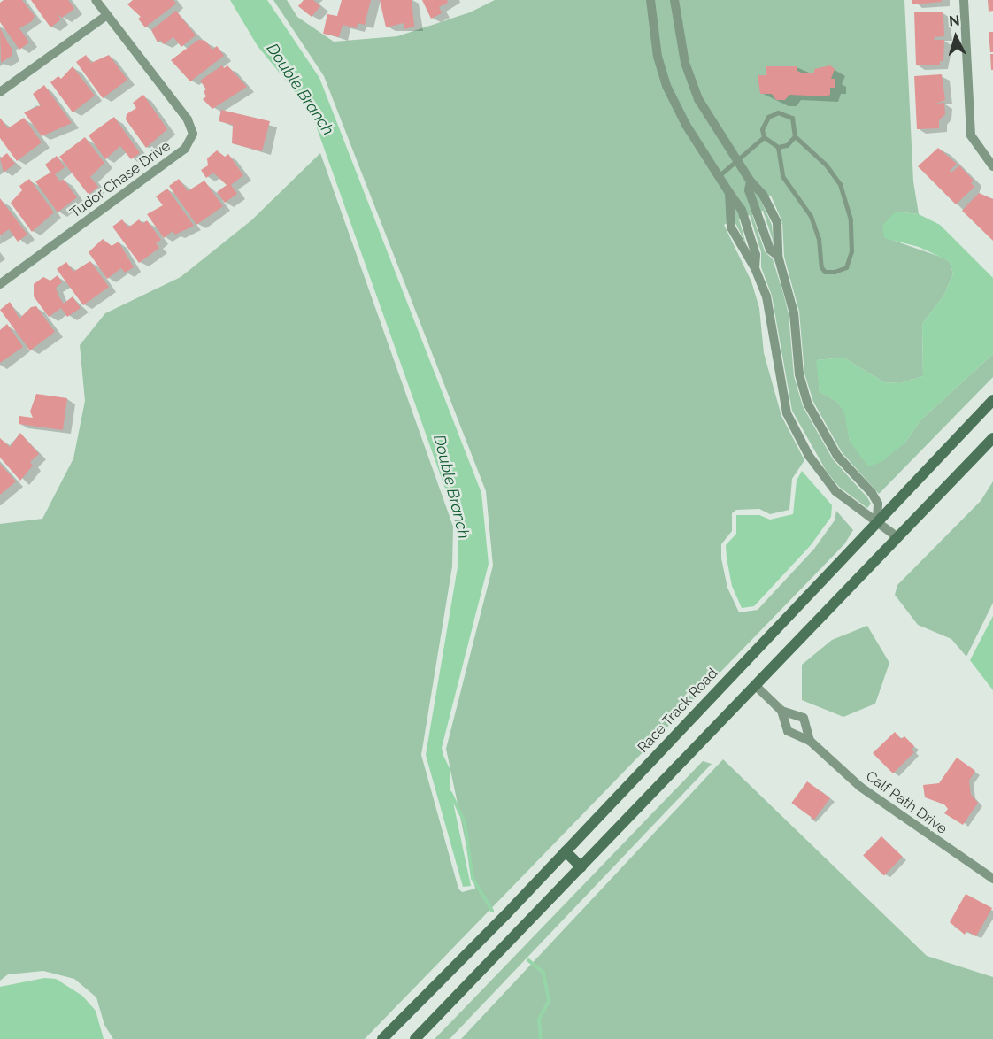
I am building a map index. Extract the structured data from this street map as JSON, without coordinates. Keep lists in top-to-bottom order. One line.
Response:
{"streets":{"main road":["Race Track Road"],"street":["Tudor Chase Drive","Calf Path Drive"]},"water":["Double Branch"],"north":"top"}
